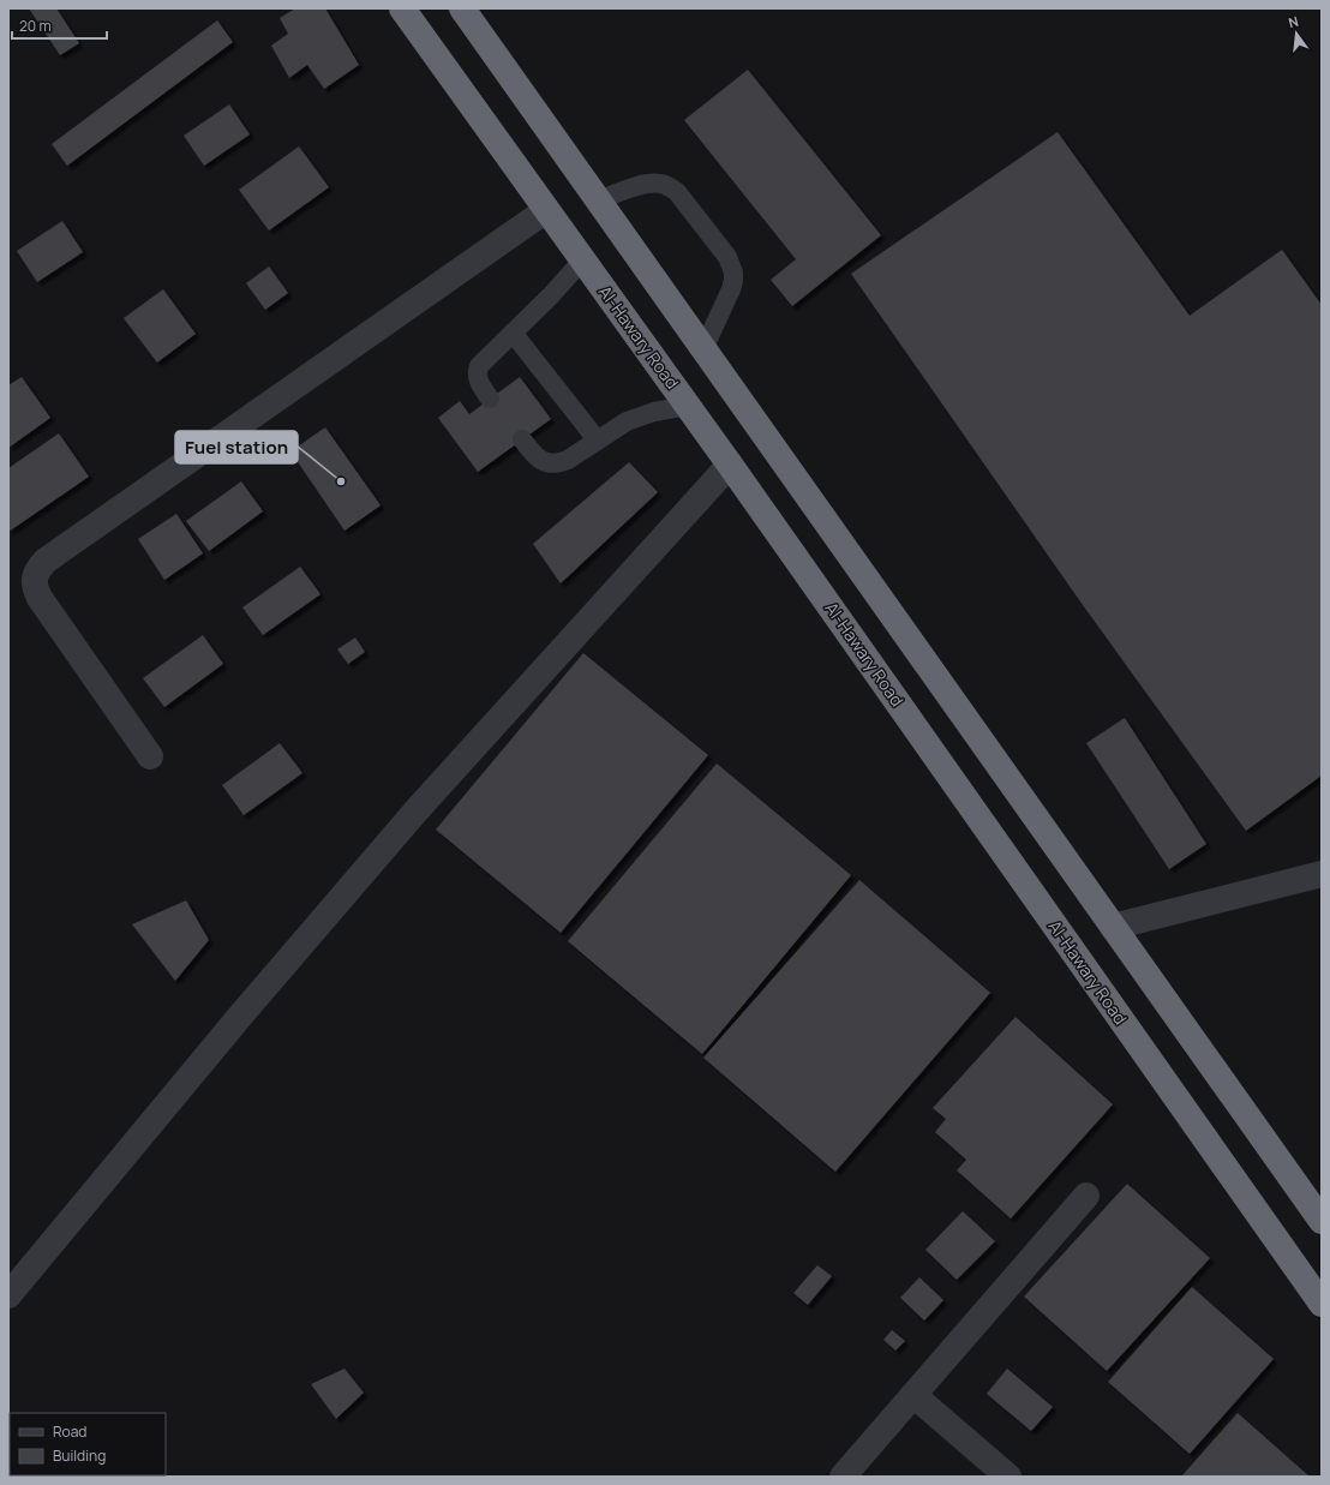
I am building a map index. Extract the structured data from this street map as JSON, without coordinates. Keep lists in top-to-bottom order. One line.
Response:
{"streets":{"highway":["Al-Hawary Road"]},"places":["Fuel station"],"legend":["Road","Building"],"scale_bar":"20 m","north":"top"}
